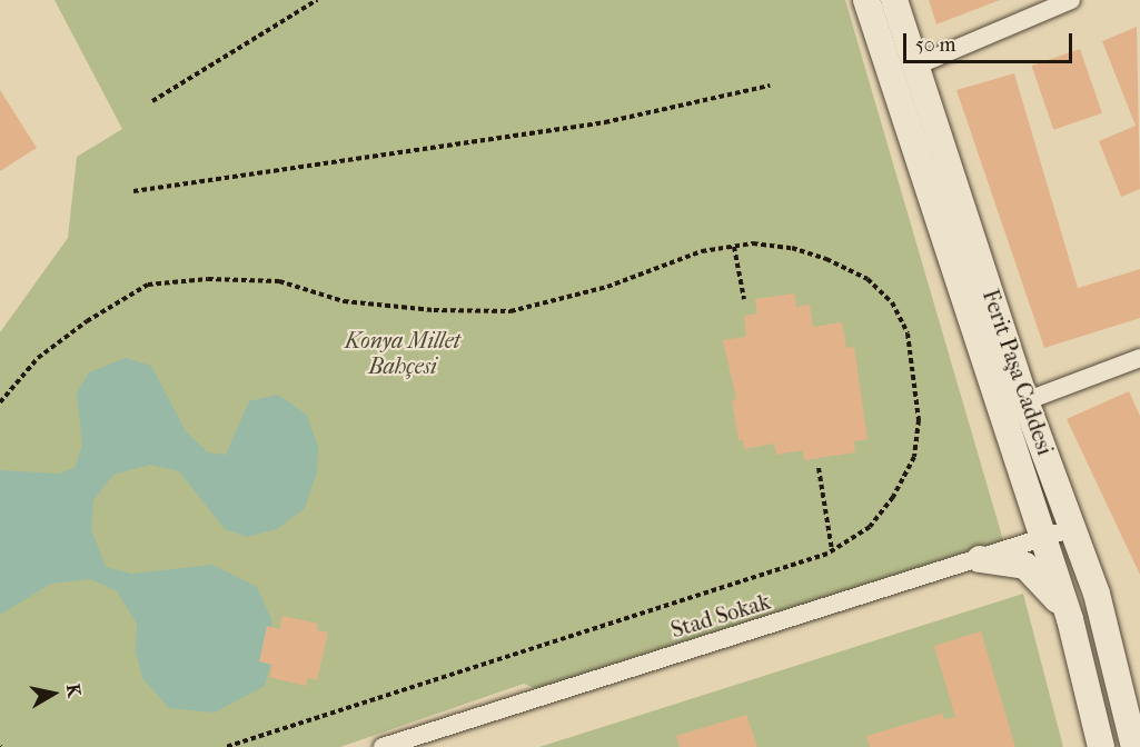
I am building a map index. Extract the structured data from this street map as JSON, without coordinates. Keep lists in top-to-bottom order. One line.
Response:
{"streets":{"main road":["Ferit Paşa Caddesi"],"street":["Stad Sokak"]},"crossings":[["Ferit Paşa Caddesi","Stad Sokak"]],"parks":["Konya Millet Bahçesi"],"scale_bar":"50 m","north":"right"}
